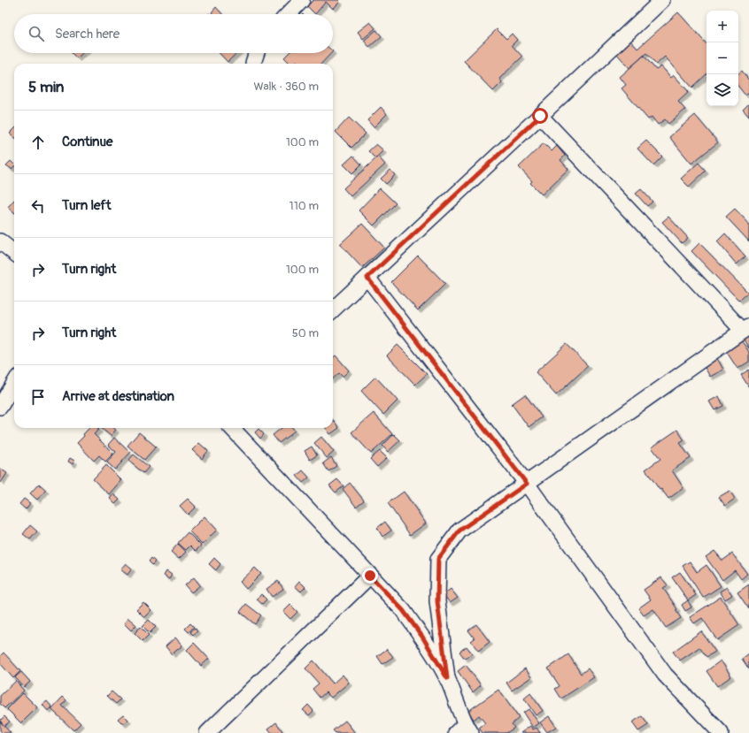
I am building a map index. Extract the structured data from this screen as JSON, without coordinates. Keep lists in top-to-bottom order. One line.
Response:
{"page":{"map_buttons":["+","−"],"search":"Search here","heading":["5 min","Walk · 360 m"],"list":[["Continue","100 m"],["Turn left","110 m"],["Turn right","100 m"],["Turn right","50 m"],"Arrive at destination"]}}
